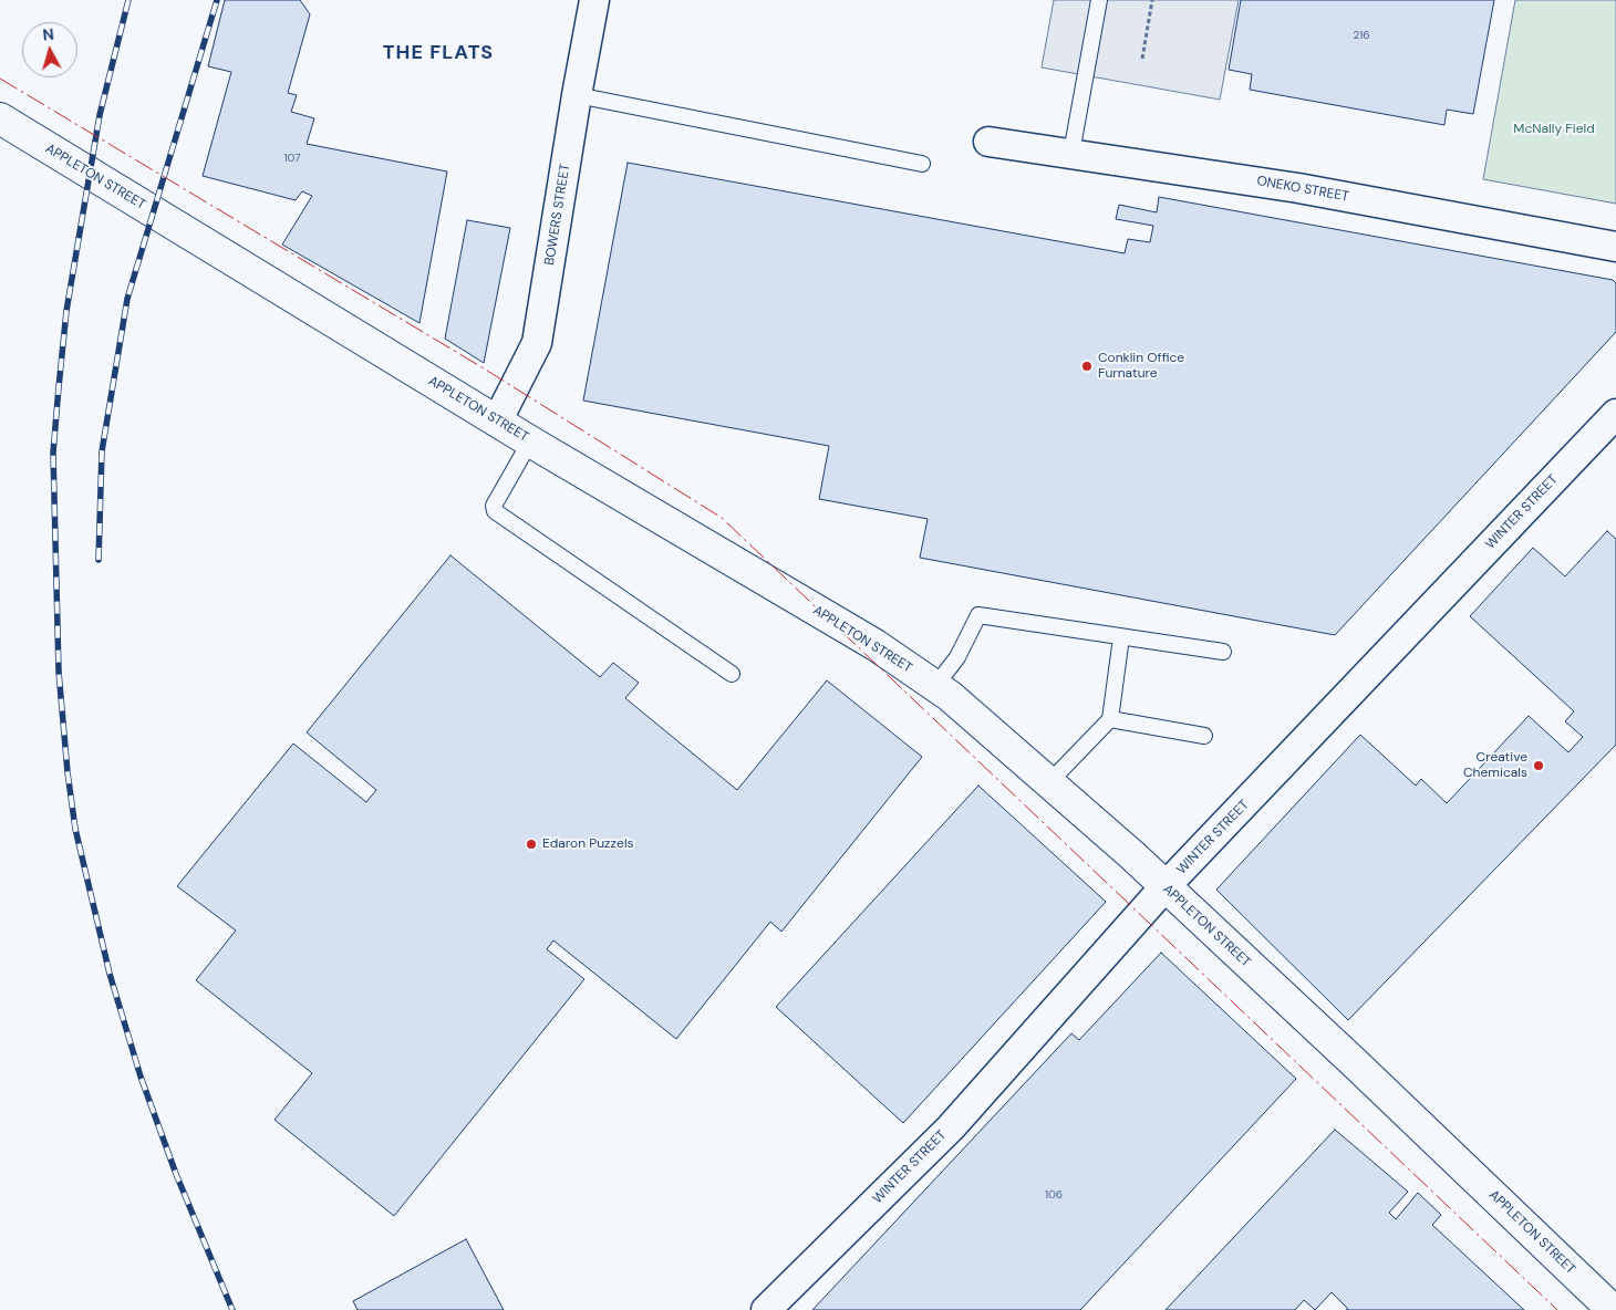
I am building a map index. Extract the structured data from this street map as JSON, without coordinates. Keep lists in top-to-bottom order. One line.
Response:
{"streets":{"street":["APPLETON STREET","ONEKO STREET","BOWERS STREET","WINTER STREET"]},"crossings":[["APPLETON STREET","BOWERS STREET"],["APPLETON STREET","WINTER STREET"]],"districts":["THE FLATS"],"parks":["McNally Field"],"places":["Conklin Office Furnature","Creative Chemicals","Edaron Puzzels"],"house_numbers":["216","107","106"],"north":"top"}
